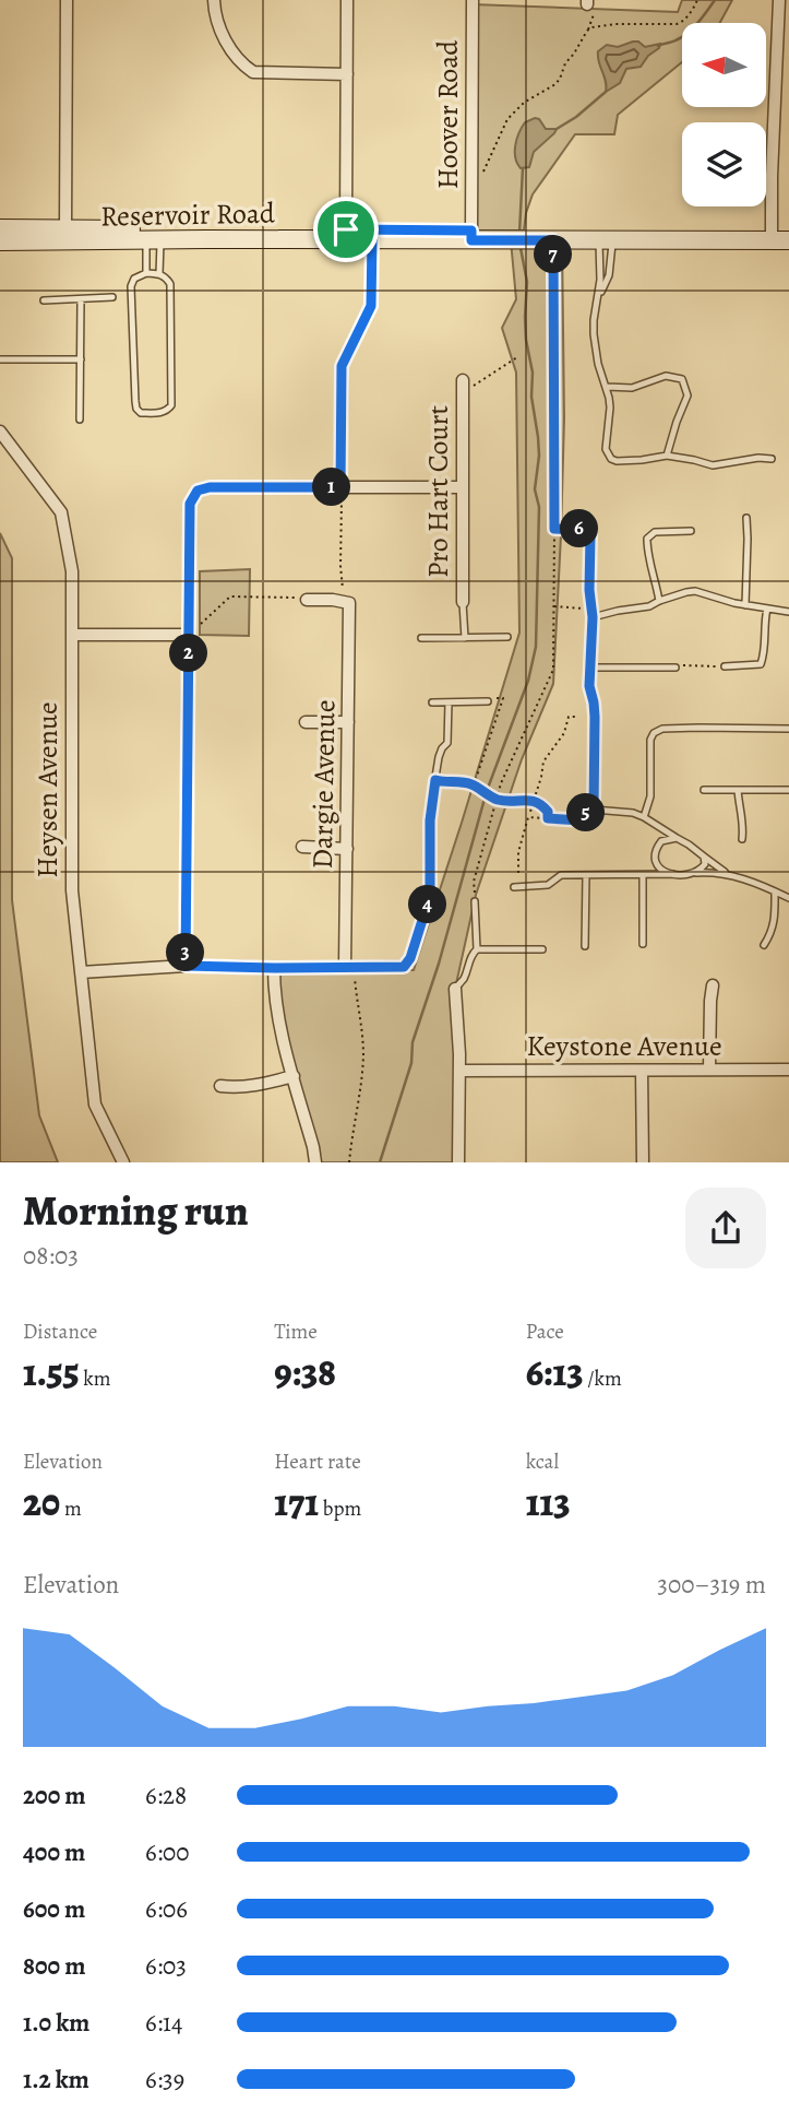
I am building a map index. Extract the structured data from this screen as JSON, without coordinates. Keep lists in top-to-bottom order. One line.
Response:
{"streets":{"main road":["Reservoir Road"],"street":["Hoover Road","Pro Hart Court","Dargie Avenue","Heysen Avenue","Keystone Avenue"]},"crossings":[["Hoover Road","Reservoir Road"]],"north":"left","page":{"pins":["7","1","6","2","5","4","3"],"heading":["Morning run","08:03"],"stats":[["Distance","1.55 km"],["Time","9:38"],["Pace","6:13 /km"],["Elevation","20 m"],["Heart rate","171 bpm"],["kcal","113"]],"chart":["Elevation","300–319 m"],"list":[{"name":"200 m","note":"6:28"},{"name":"400 m","note":"6:00"},{"name":"600 m","note":"6:06"},{"name":"800 m","note":"6:03"},{"name":"1.0 km","note":"6:14"},{"name":"1.2 km","note":"6:39"}]}}
